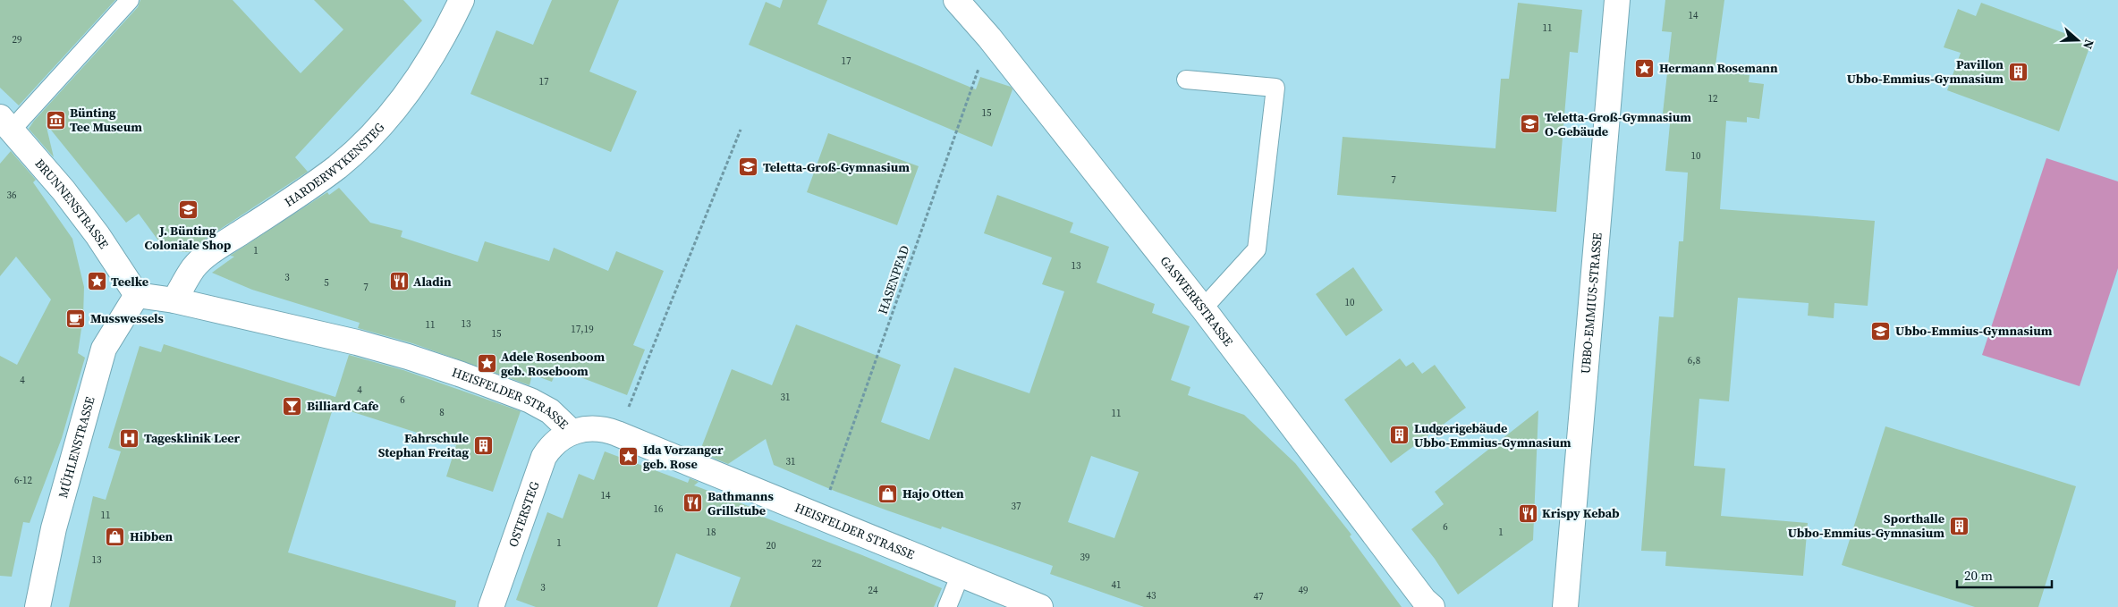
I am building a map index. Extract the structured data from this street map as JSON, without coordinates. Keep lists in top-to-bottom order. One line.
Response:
{"streets":{"street":["HARDERWYKENSTEG","BRUNNENSTRASSE","GASWERKSTRASSE","UBBO-EMMIUS-STRASSE","HEISFELDER STRASSE","MÜHLENSTRASSE","OSTERSTEG"],"path":["HASENPFAD"]},"crossings":[["HARDERWYKENSTEG","HEISFELDER STRASSE"],["BRUNNENSTRASSE","HEISFELDER STRASSE"],["BRUNNENSTRASSE","MÜHLENSTRASSE"],["HASENPFAD","GASWERKSTRASSE"],["HASENPFAD","HEISFELDER STRASSE"],["HEISFELDER STRASSE","MÜHLENSTRASSE"],["HEISFELDER STRASSE","OSTERSTEG"]],"places":{"place":["Hermann Rosemann","Teelke","Adele Rosenboom geb. Roseboom","Ida Vorzanger geb. Rose"],"building":["Pavillon Ubbo-Emmius-Gymnasium","Ludgerigebäude Ubbo-Emmius-Gymnasium","Fahrschule Stephan Freitag","Sporthalle Ubbo-Emmius-Gymnasium"],"museum":["Bünting Tee Museum"],"school or university":["Teletta-Groß-Gymnasium O-Gebäude","Teletta-Groß-Gymnasium","J. Bünting Coloniale Shop","Ubbo-Emmius-Gymnasium"],"restaurant":["Aladin","Bathmanns Grillstube","Krispy Kebab"],"cafe":["Musswessels"],"bar":["Billiard Cafe"],"hospital":["Tagesklinik Leer"],"shop":["Hajo Otten","Hibben"]},"house_numbers":["14","11","29","17","17","12","15","10","7","36","1","13","3","5","7","10","13","11","17,19","15","6,8","4","4","31","6","8","11","31","6-12","14","37","16","11","6","18","1","1","20","39","13","22","41","3","24","49","43","47"],"scale_bar":"20 m","north":"right"}
